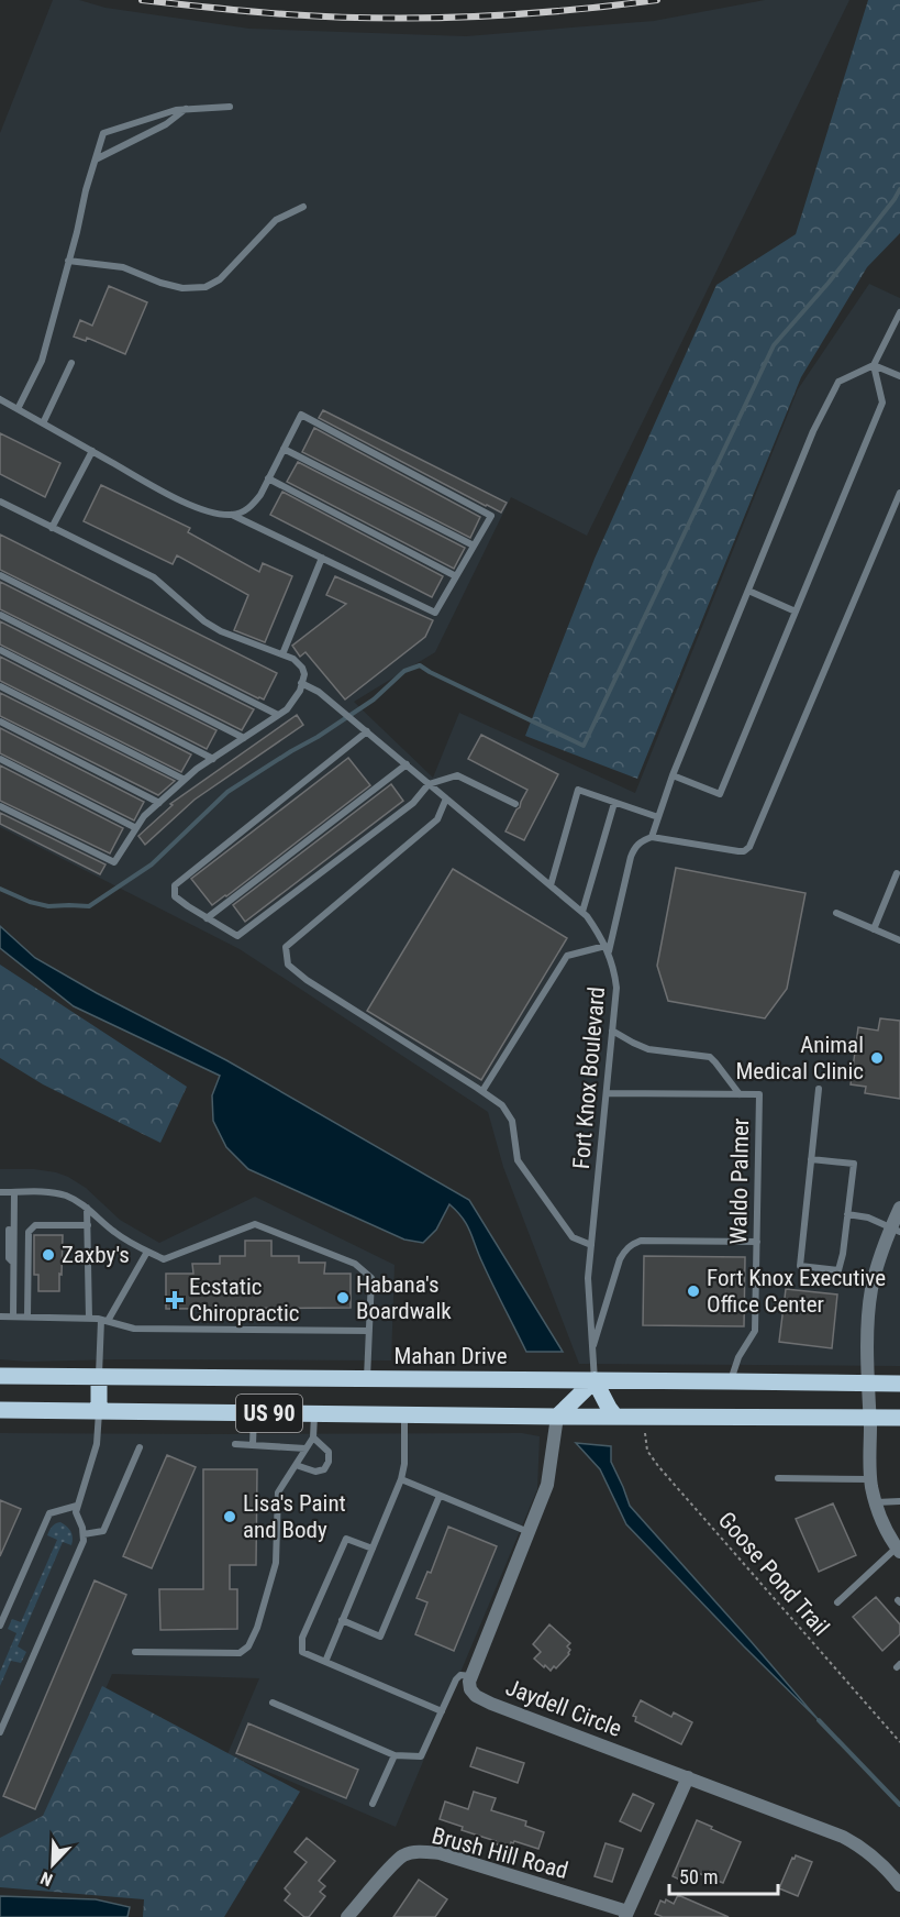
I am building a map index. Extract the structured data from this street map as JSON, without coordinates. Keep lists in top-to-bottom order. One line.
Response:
{"streets":{"main road":["Mahan Drive","US 90"],"street":["Jaydell Circle","Brush Hill Road"],"lane":["Fort Knox Boulevard","Waldo Palmer"],"path":["Goose Pond Trail"]},"crossings":[["Fort Knox Boulevard","Mahan Drive"],["Waldo Palmer","Mahan Drive"],["US 90","Goose Pond Trail"]],"places":{"other":["Animal Medical Clinic","Zaxby's","Fort Knox Executive Office Center","Habana's Boardwalk","Lisa's Paint and Body"],"health":["Ecstatic Chiropractic"]},"scale_bar":"50 m","north":"bottom left"}
